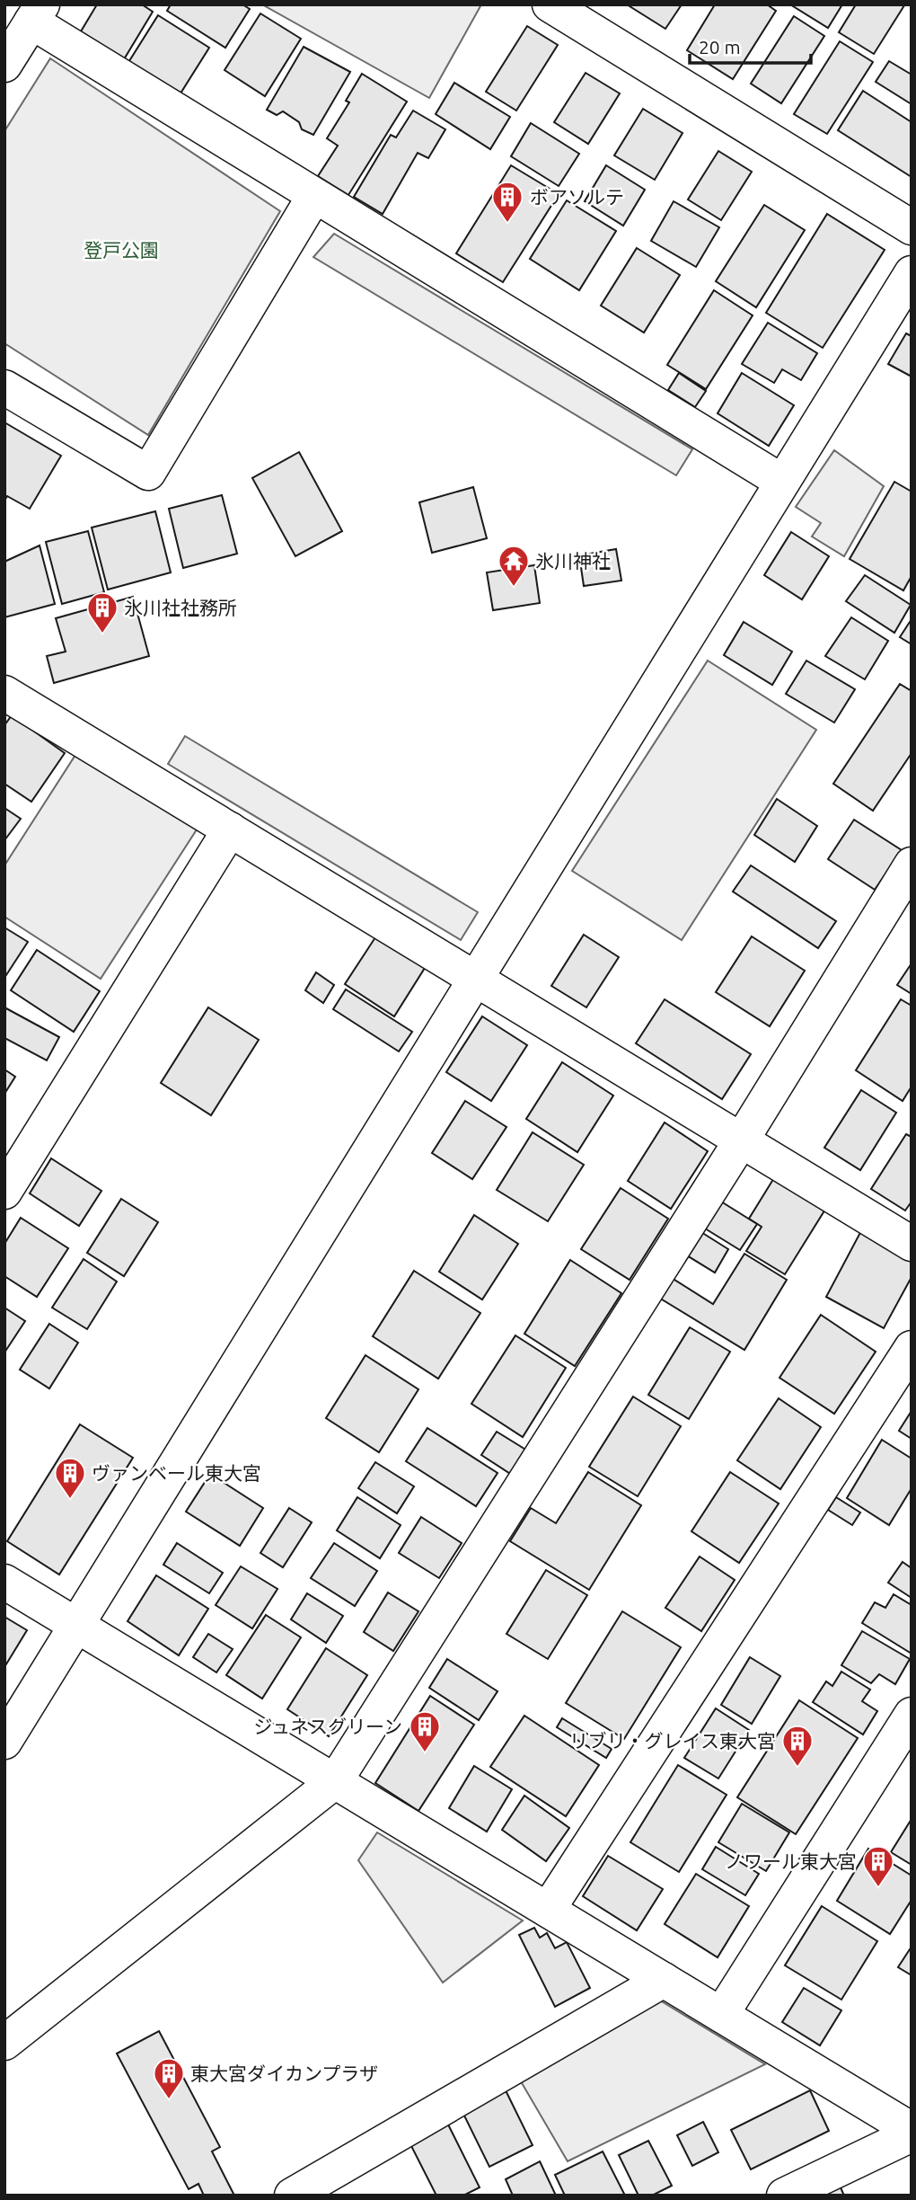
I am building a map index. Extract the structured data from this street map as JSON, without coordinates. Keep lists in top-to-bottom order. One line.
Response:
{"parks":["登戸公園"],"places":{"building":["ボアソルテ","氷川社社務所","ヴァンベール東大宮","ジュネスグリーン","リブリ・グレイス東大宮","ノワール東大宮","東大宮ダイカンプラザ"],"temple":["氷川神社"]},"scale_bar":"20 m"}
